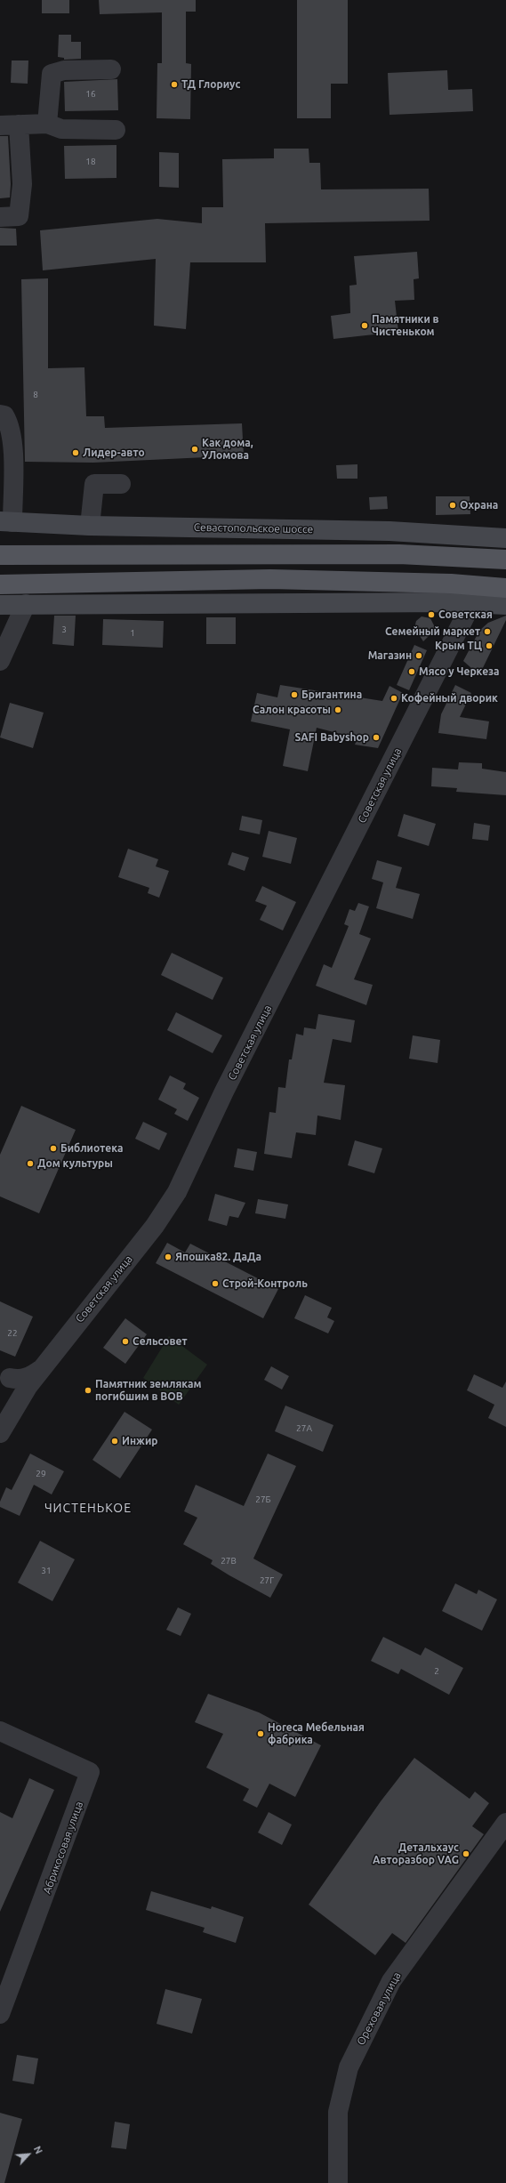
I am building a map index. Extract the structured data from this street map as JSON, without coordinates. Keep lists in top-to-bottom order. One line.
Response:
{"streets":{"main road":["Севастопольское шоссе"],"street":["Советская улица","Абрикосовая улица","Ореховая улица"]},"districts":["ЧИСТЕНЬКОЕ"],"places":["ТД Глориус","Памятники в Чистеньком","Как дома, УЛомова","Лидер-авто","Охрана","Советская","Семейный маркет","Крым ТЦ","Магазин","Мясо у Черкеза","Бригантина","Кофейный дворик","Салон красоты","SAFI Babyshop","Библиотека","Дом культуры","Япошка82. ДаДа","Строй-Контроль","Сельсовет","Памятник землякам погибшим в ВОВ","Инжир","Horeca Мебельная фабрика","Детальхаус Авторазбор VAG"],"house_numbers":["16","18","8","3","1","22","27А","29","27Б","27В","31","27Г","2"],"north":"top right"}
